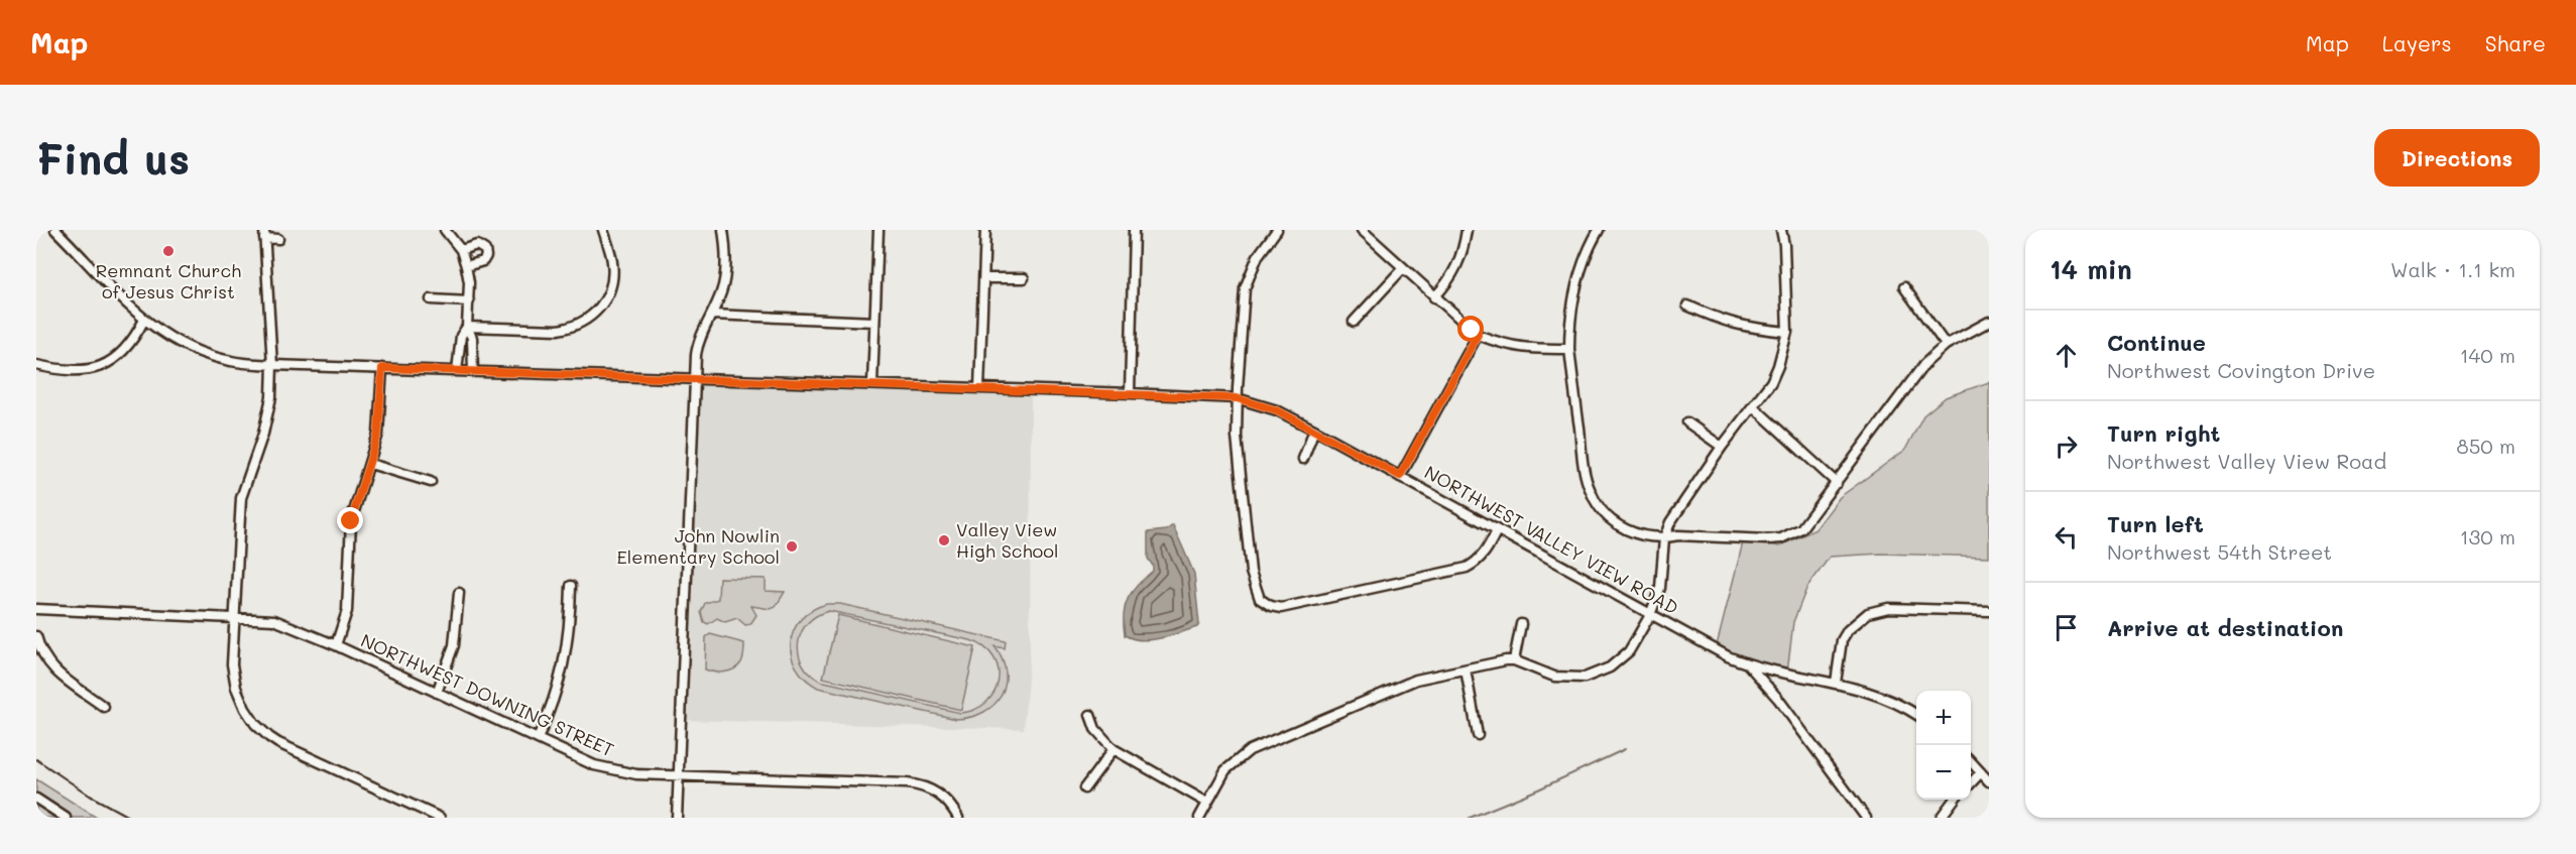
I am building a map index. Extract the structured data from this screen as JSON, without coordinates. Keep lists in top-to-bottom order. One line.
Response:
{"streets":{"street":["NORTHWEST VALLEY VIEW ROAD","NORTHWEST DOWNING STREET"]},"places":["Remnant Church of Jesus Christ","Valley View High School","John Nowlin Elementary School"],"page":{"header":"Map","nav":["Map","Layers","Share"],"buttons":"Directions","title":"Find us","heading":["14 min","Walk · 1.1 km"],"list":[["Continue","Northwest Covington Drive","140 m"],["Turn right","Northwest Valley View Road","850 m"],["Turn left","Northwest 54th Street","130 m"],"Arrive at destination"],"map_buttons":["+","−"]}}
